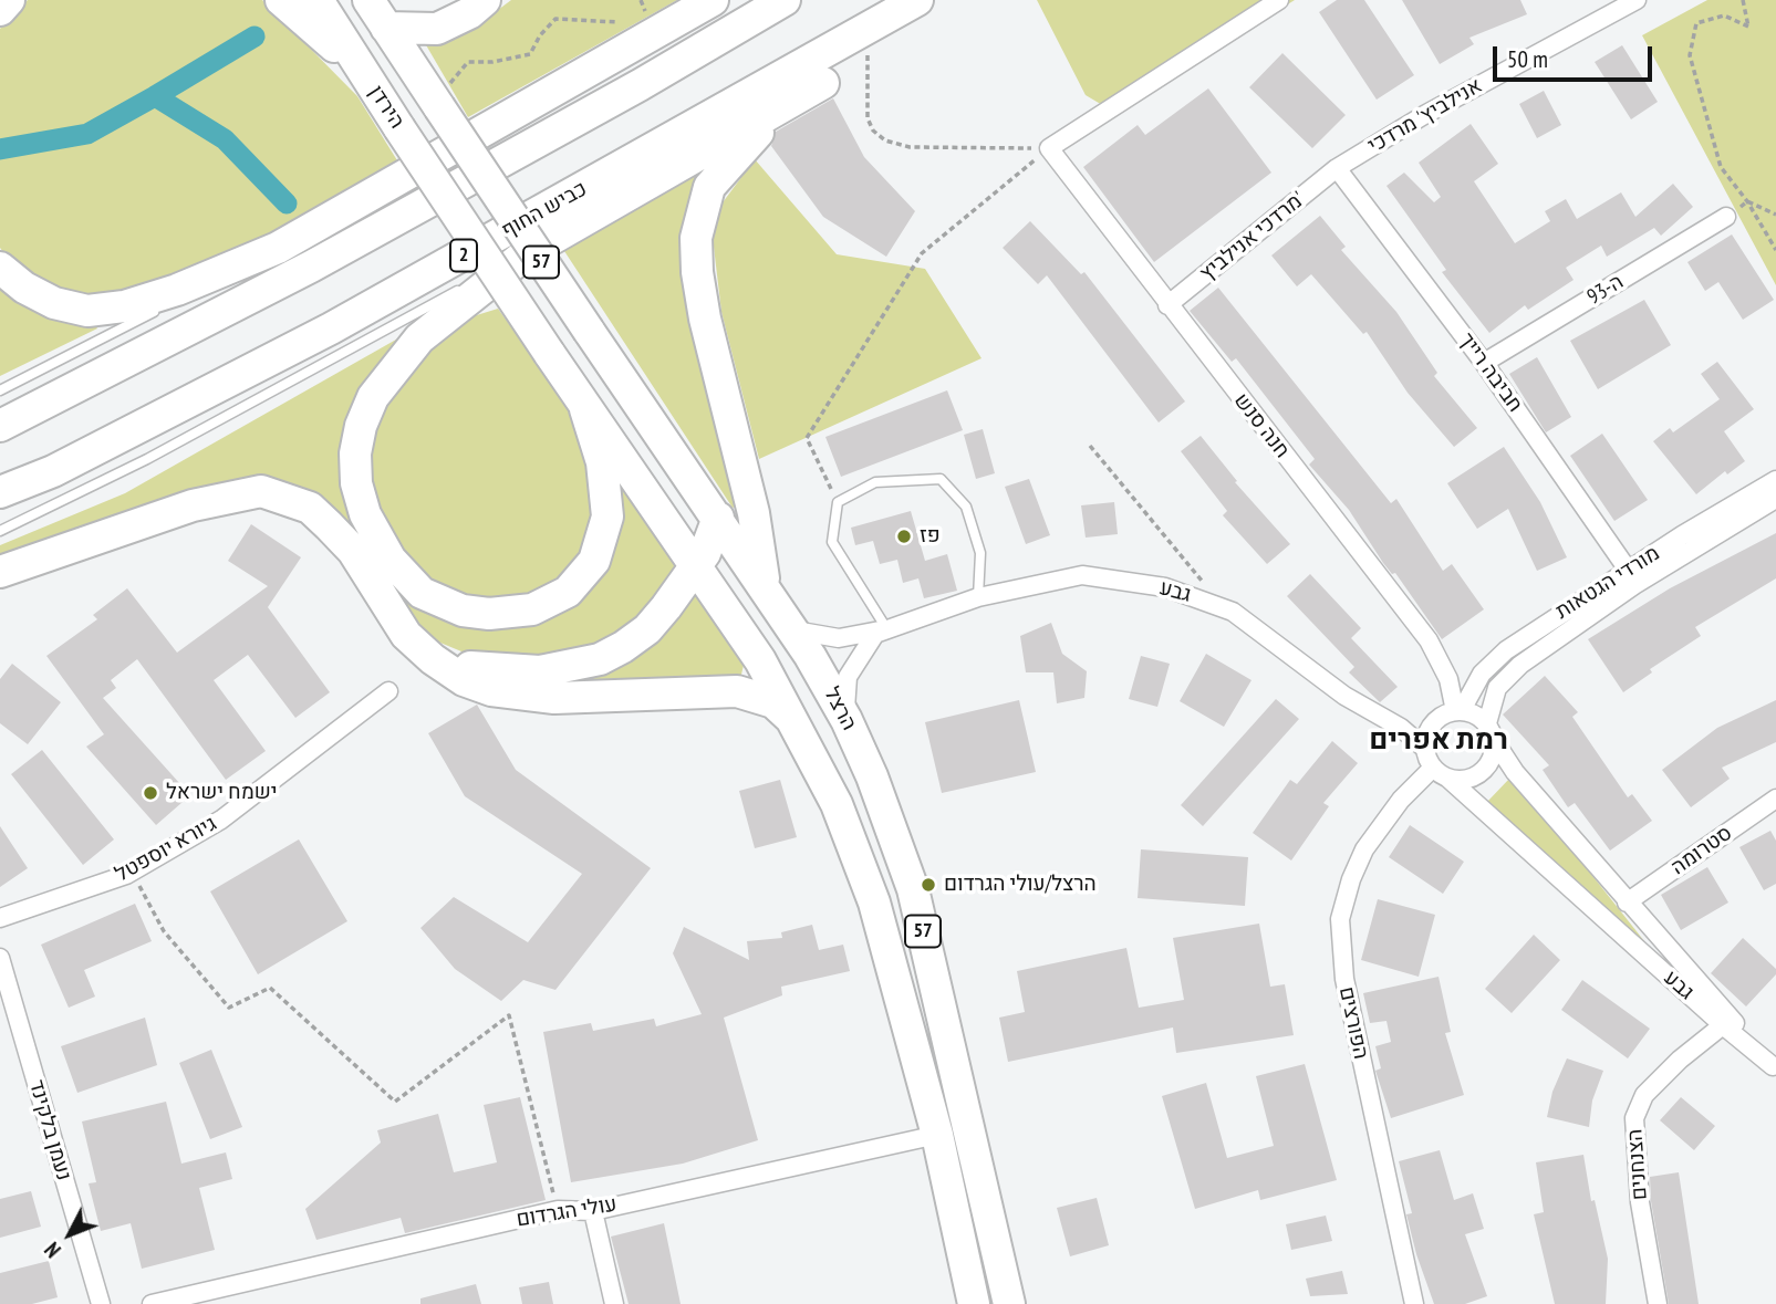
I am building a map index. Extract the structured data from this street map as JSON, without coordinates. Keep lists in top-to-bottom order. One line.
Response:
{"streets":{"highway":["הירדן","כביש החוף","2","57","הרצל"],"street":["אנילביץ' מרדכי","מרדכי אנילביץ'","ה-93","חביבה רייך","חנה סנש","מורדי הגטאות","גבע","גיורא יוספטל","סטרומה","הפורצים","נעמן בלקינד","הצנחנים","עולי הגרדום"]},"crossings":[["הירדן","57"],["הירדן","הרצל"],["אנילביץ' מרדכי","מרדכי אנילביץ'"],["אנילביץ' מרדכי","חביבה רייך"],["מרדכי אנילביץ'","חביבה רייך"],["מרדכי אנילביץ'","חנה סנש"],["57","עולי הגרדום"],["ה-93","חביבה רייך"],["חביבה רייך","מורדי הגטאות"],["חנה סנש","מורדי הגטאות"],["חנה סנש","גבע"],["חנה סנש","הפורצים"],["מורדי הגטאות","גבע"],["מורדי הגטאות","הפורצים"],["גבע","הרצל"],["גבע","סטרומה"],["גבע","הפורצים"],["גבע","הצנחנים"]],"districts":["רמת אפרים"],"places":["פז","ישמח ישראל","הרצל/עולי הגרדום"],"scale_bar":"50 m","north":"bottom left"}
